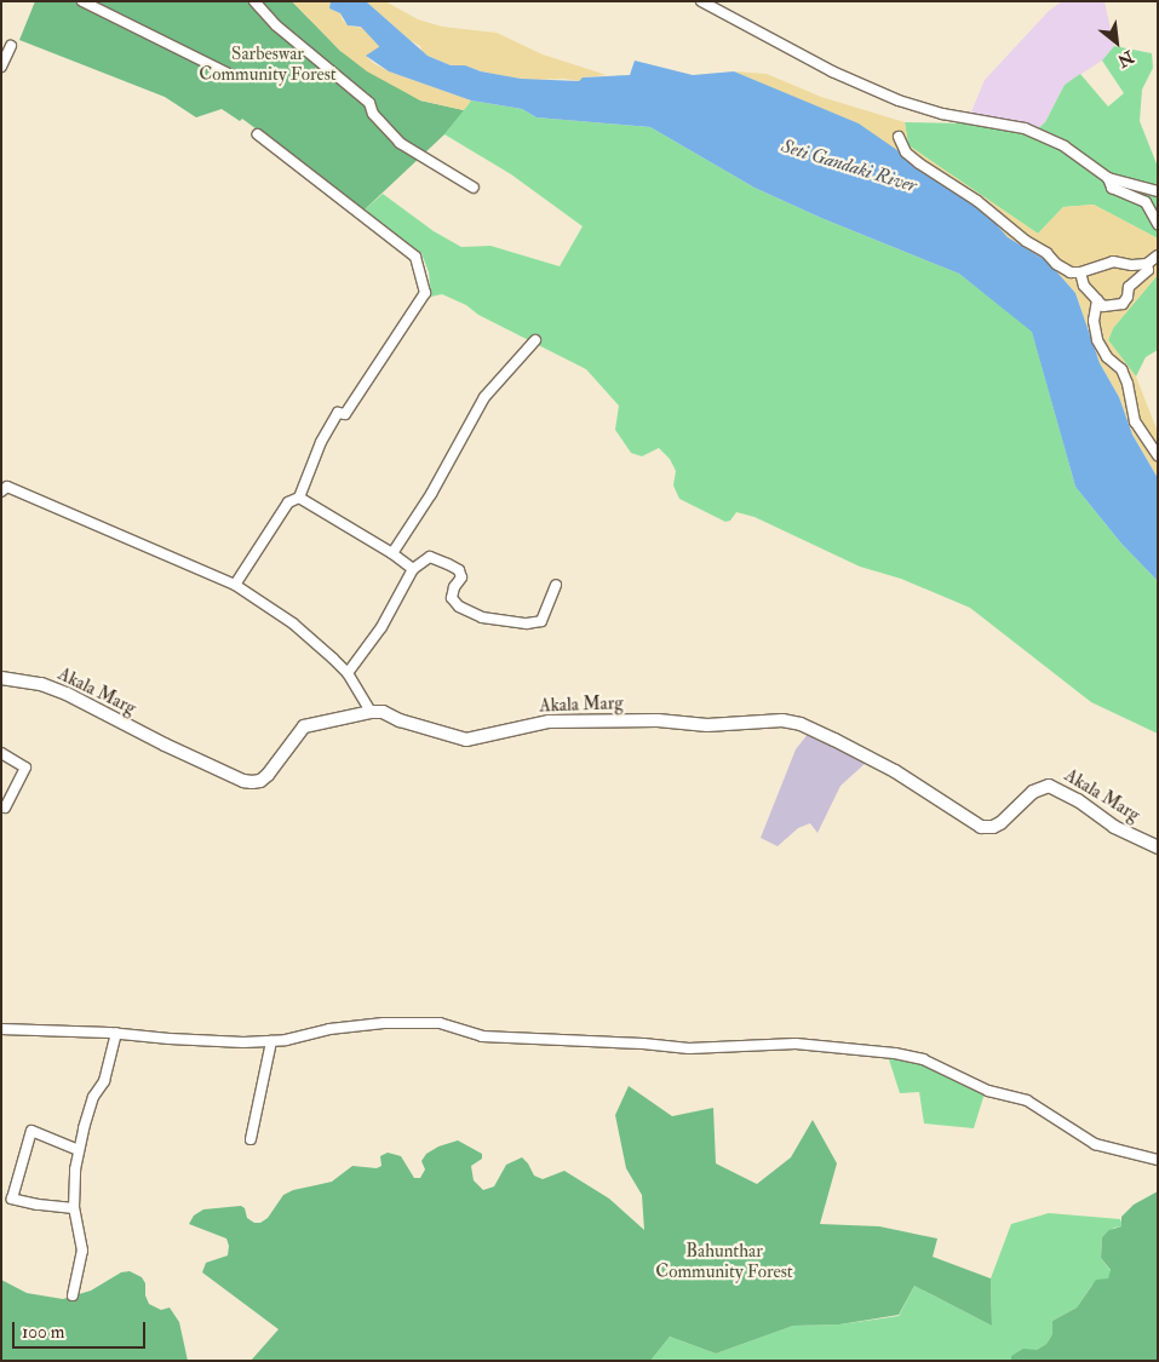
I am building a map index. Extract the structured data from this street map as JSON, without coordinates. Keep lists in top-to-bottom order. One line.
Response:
{"streets":{"main road":["Akala Marg"]},"water":["Seti Gandaki River"],"parks":["Sarbeswar Community Forest","Bahunthar Community Forest"],"scale_bar":"100 m","north":"bottom right"}
